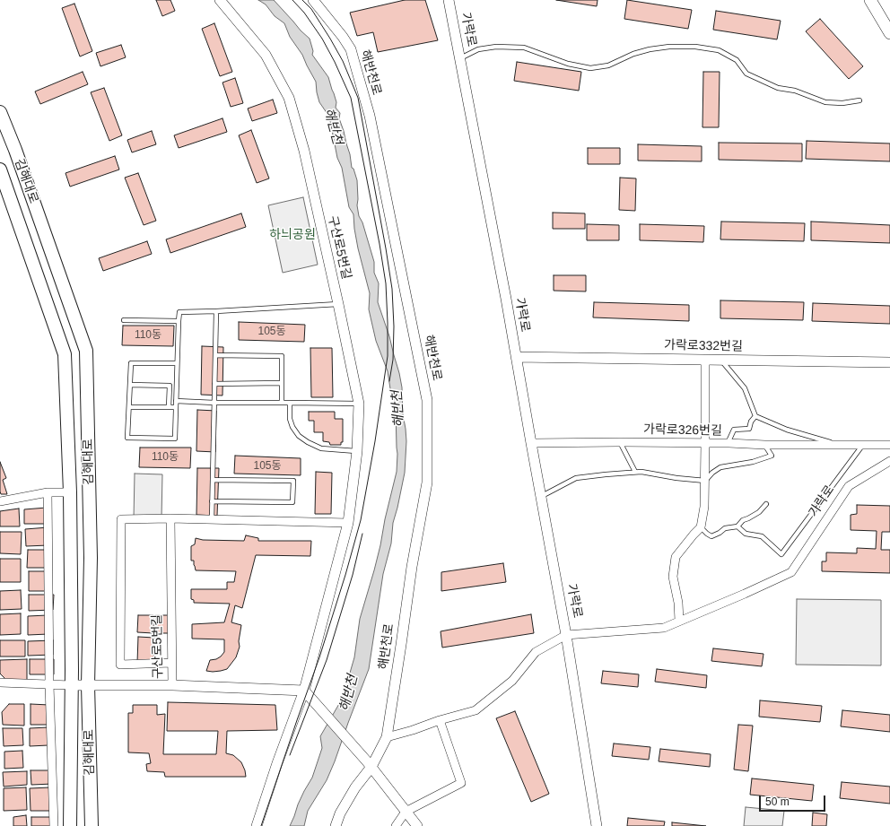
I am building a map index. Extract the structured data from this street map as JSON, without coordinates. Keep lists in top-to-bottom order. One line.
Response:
{"streets":{"main road":["김해대로"],"street":["가락로","해반천로","구산로5번길","가락로332번길","가락로326번길"]},"crossings":[["가락로","가락로332번길"],["가락로","가락로326번길"]],"water":["해반천"],"parks":["하늬공원"],"house_numbers":["105동","110동","110동","105동"],"scale_bar":"50 m"}
